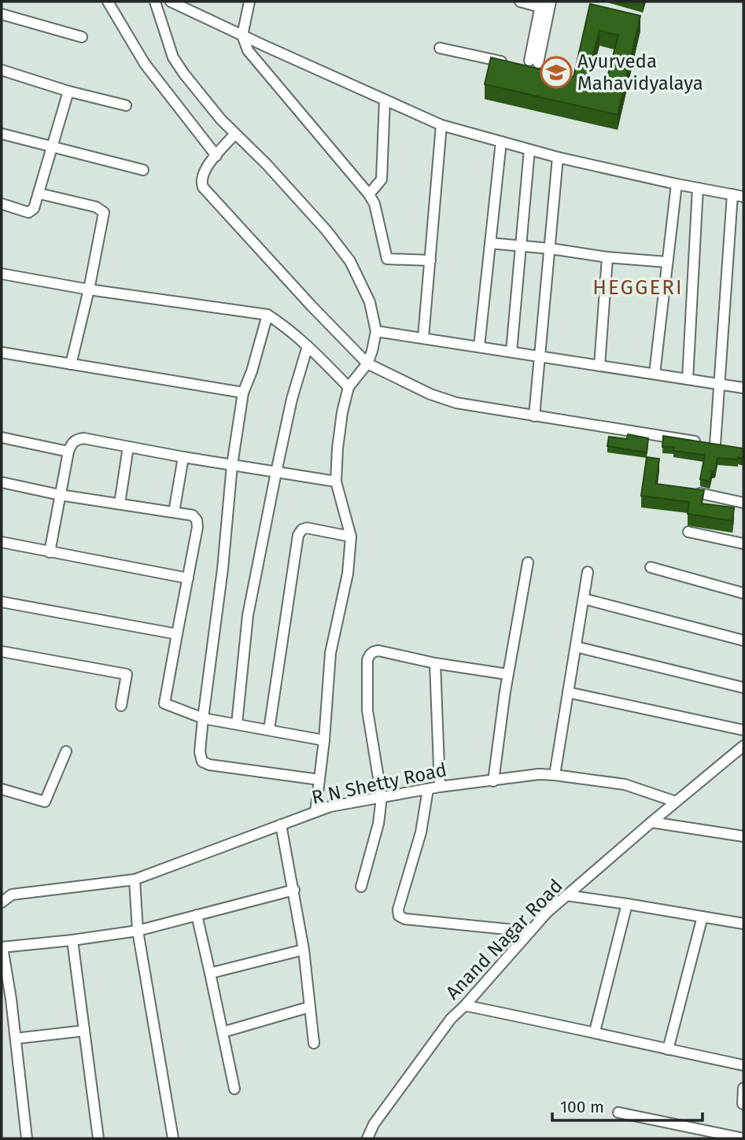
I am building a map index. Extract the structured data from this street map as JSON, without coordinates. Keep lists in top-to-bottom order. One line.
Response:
{"streets":{"street":["R N Shetty Road","Anand Nagar Road"]},"crossings":[["R N Shetty Road","Anand Nagar Road"]],"districts":["HEGGERI"],"places":{"school or university":["Ayurveda Mahavidyalaya"]},"scale_bar":"100 m"}
